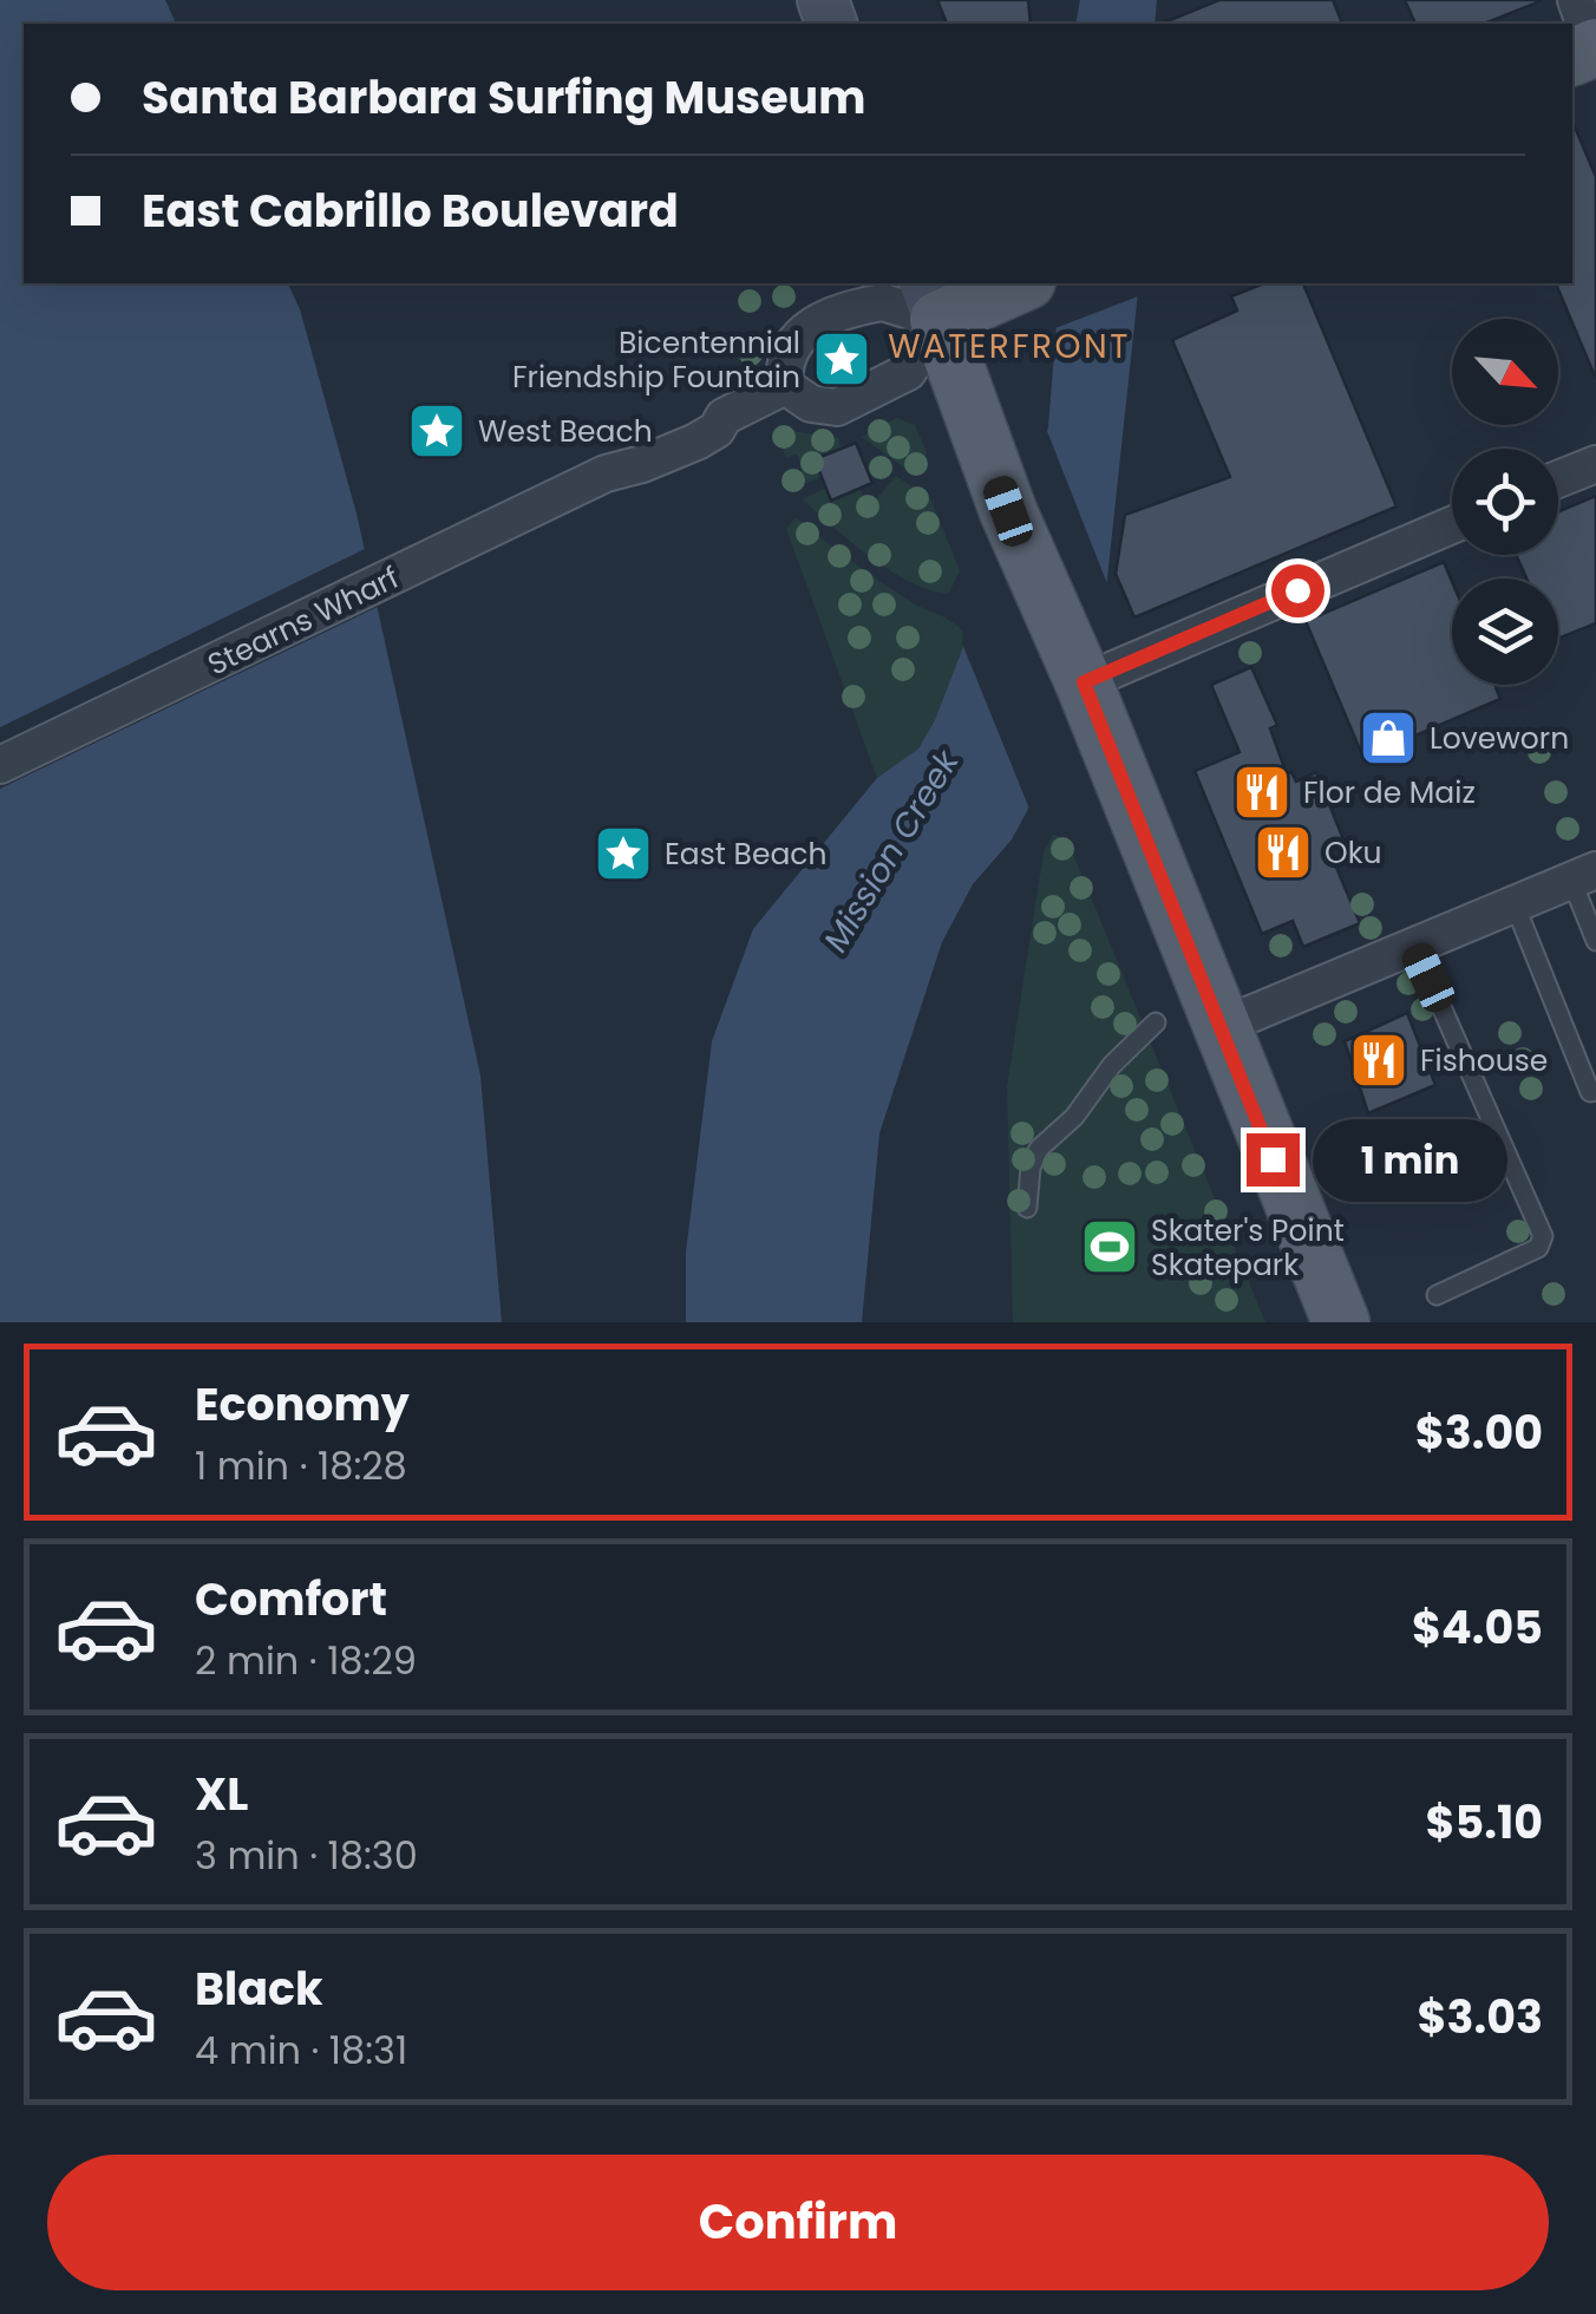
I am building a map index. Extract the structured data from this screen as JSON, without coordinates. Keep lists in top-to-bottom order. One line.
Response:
{"streets":{"street":["Stearns Wharf"]},"districts":["WATERFRONT"],"water":["Mission Creek"],"places":{"place":["Bicentennial Friendship Fountain","West Beach","East Beach"],"shop":["Loveworn"],"restaurant":["Flor de Maiz","Oku","Fishouse"],"sports":["Skater's Point Skatepark"]},"north":"bottom right","page":{"banner":["Santa Barbara Surfing Museum","East Cabrillo Boulevard"],"bubble":"1 min","list":[{"name":"Economy","note":"1 min · 18:28","value":"$3.00"},{"name":"Comfort","note":"2 min · 18:29","value":"$4.05"},{"name":"XL","note":"3 min · 18:30","value":"$5.10"},{"name":"Black","note":"4 min · 18:31","value":"$3.03"}],"buttons":"Confirm"}}
